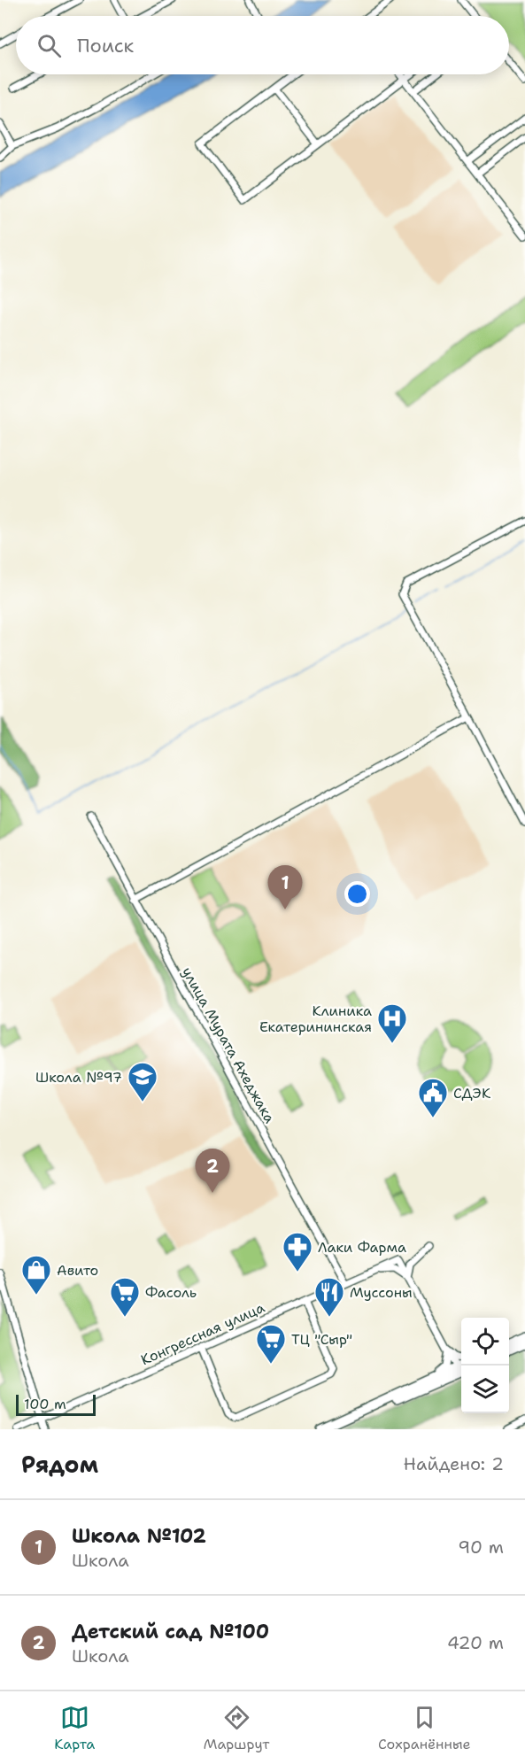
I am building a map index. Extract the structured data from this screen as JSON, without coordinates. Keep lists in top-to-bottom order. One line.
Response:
{"streets":{"street":["улица Мурата Ахеджака","Конгрессная улица"]},"crossings":[["улица Мурата Ахеджака","Конгрессная улица"]],"places":{"hospital":["Клиника Екатерининская"],"school or university":["Школа №97"],"public building":["СДЭК"],"pharmacy":["Лаки Фарма"],"shop":["Авито"],"supermarket":["Фасоль","ТЦ \"Сыр\""],"restaurant":["Муссоны"]},"scale_bar":"100 m","page":{"search":"Поиск","pins":["1","2"],"scale":"100 m","heading":["Рядом","Найдено: 2"],"list":[{"mark":"1","name":"Школа №102","note":"Школа","value":"90 m"},{"mark":"2","name":"Детский сад №100","note":"Школа","value":"420 m"}],"nav":["Карта","Маршрут","Сохранённые"]}}
